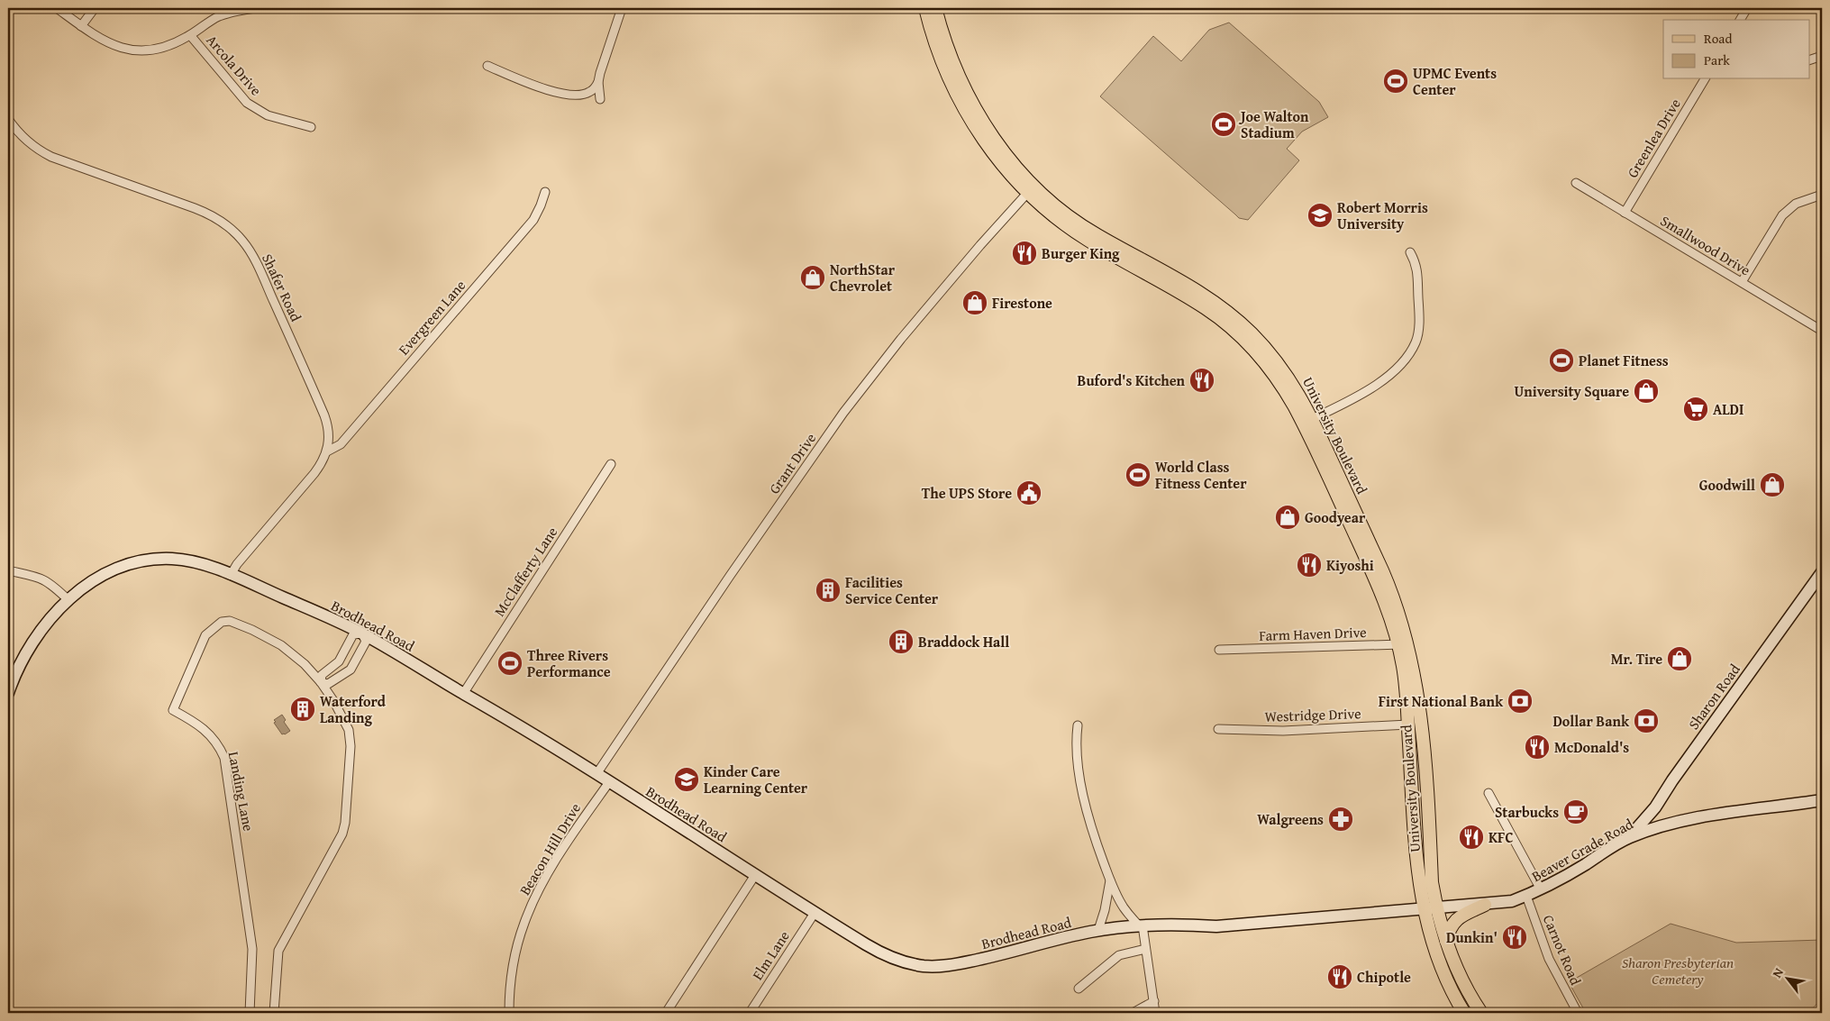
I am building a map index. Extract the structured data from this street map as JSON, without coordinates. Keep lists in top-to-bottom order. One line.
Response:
{"streets":{"main road":["University Boulevard","Brodhead Road","Sharon Road","Beaver Grade Road"],"street":["Arcola Drive","Greenlea Drive","Smallwood Drive","Shafer Road","Evergreen Lane","Grant Drive","McClafferty Lane","Farm Haven Drive","Westridge Drive","Landing Lane","Beacon Hill Drive","Carnot Road","Elm Lane"]},"crossings":[["Greenlea Drive","Smallwood Drive"],["Shafer Road","Evergreen Lane"],["Shafer Road","Brodhead Road"],["University Boulevard","Grant Drive"],["University Boulevard","Brodhead Road"],["University Boulevard","Farm Haven Drive"],["University Boulevard","Westridge Drive"],["University Boulevard","Beaver Grade Road"],["Grant Drive","Brodhead Road"],["McClafferty Lane","Brodhead Road"],["Brodhead Road","Beacon Hill Drive"],["Brodhead Road","Beaver Grade Road"],["Brodhead Road","Elm Lane"],["Sharon Road","Beaver Grade Road"],["Beaver Grade Road","Carnot Road"]],"parks":["Sharon Presbyterian Cemetery"],"places":{"sports":["UPMC Events Center","Joe Walton Stadium","Planet Fitness","World Class Fitness Center","Three Rivers Performance"],"school or university":["Robert Morris University","Kinder Care Learning Center"],"restaurant":["Burger King","Buford's Kitchen","Kiyoshi","McDonald's","KFC","Dunkin'","Chipotle"],"shop":["NorthStar Chevrolet","Firestone","University Square","Goodwill","Goodyear","Mr. Tire"],"supermarket":["ALDI"],"public building":["The UPS Store"],"building":["Facilities Service Center","Braddock Hall","Waterford Landing"],"bank":["First National Bank","Dollar Bank"],"cafe":["Starbucks"],"pharmacy":["Walgreens"]},"legend":["Road","Park"],"north":"top left"}
